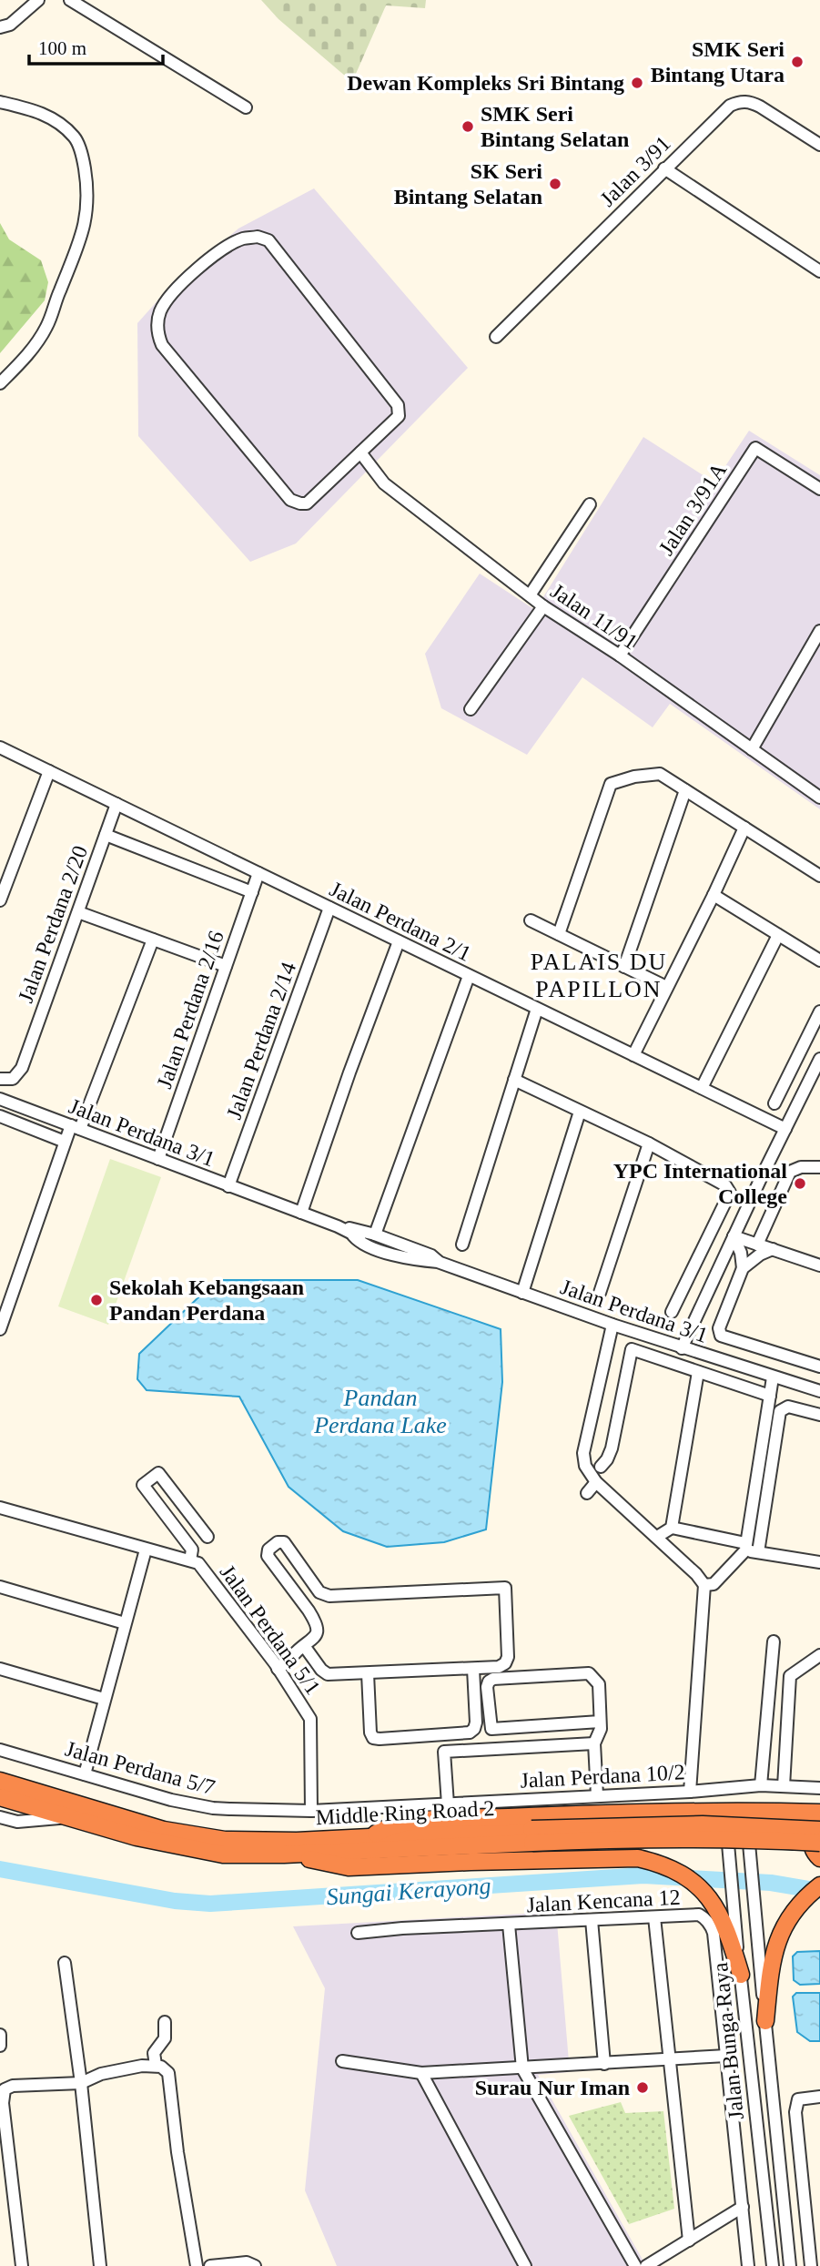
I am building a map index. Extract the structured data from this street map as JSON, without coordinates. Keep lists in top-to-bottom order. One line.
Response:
{"streets":{"highway":["Middle Ring Road 2"],"street":["Jalan 3/91","Jalan 3/91A","Jalan 11/91","Jalan Perdana 2/1","Jalan Perdana 2/20","Jalan Perdana 2/16","Jalan Perdana 2/14","Jalan Perdana 3/1","Jalan Perdana 5/1","Jalan Perdana 5/7","Jalan Perdana 10/2","Jalan Kencana 12","Jalan Bunga Raya"]},"crossings":[["Jalan 3/91A","Jalan 11/91"],["Jalan Perdana 2/1","Jalan Perdana 2/20"],["Jalan Perdana 2/1","Jalan Perdana 2/16"],["Jalan Perdana 2/1","Jalan Perdana 2/14"],["Jalan Perdana 2/16","Jalan Perdana 3/1"],["Jalan Perdana 2/14","Jalan Perdana 3/1"],["Jalan Perdana 5/1","Jalan Perdana 5/7"],["Jalan Perdana 5/1","Jalan Perdana 10/2"],["Jalan Perdana 5/7","Jalan Perdana 10/2"]],"districts":["PALAIS DU PAPILLON"],"water":["Pandan Perdana Lake","Sungai Kerayong"],"places":["SMK Seri Bintang Utara","Dewan Kompleks Sri Bintang","SMK Seri Bintang Selatan","SK Seri Bintang Selatan","YPC International College","Sekolah Kebangsaan Pandan Perdana","Surau Nur Iman"],"scale_bar":"100 m"}
